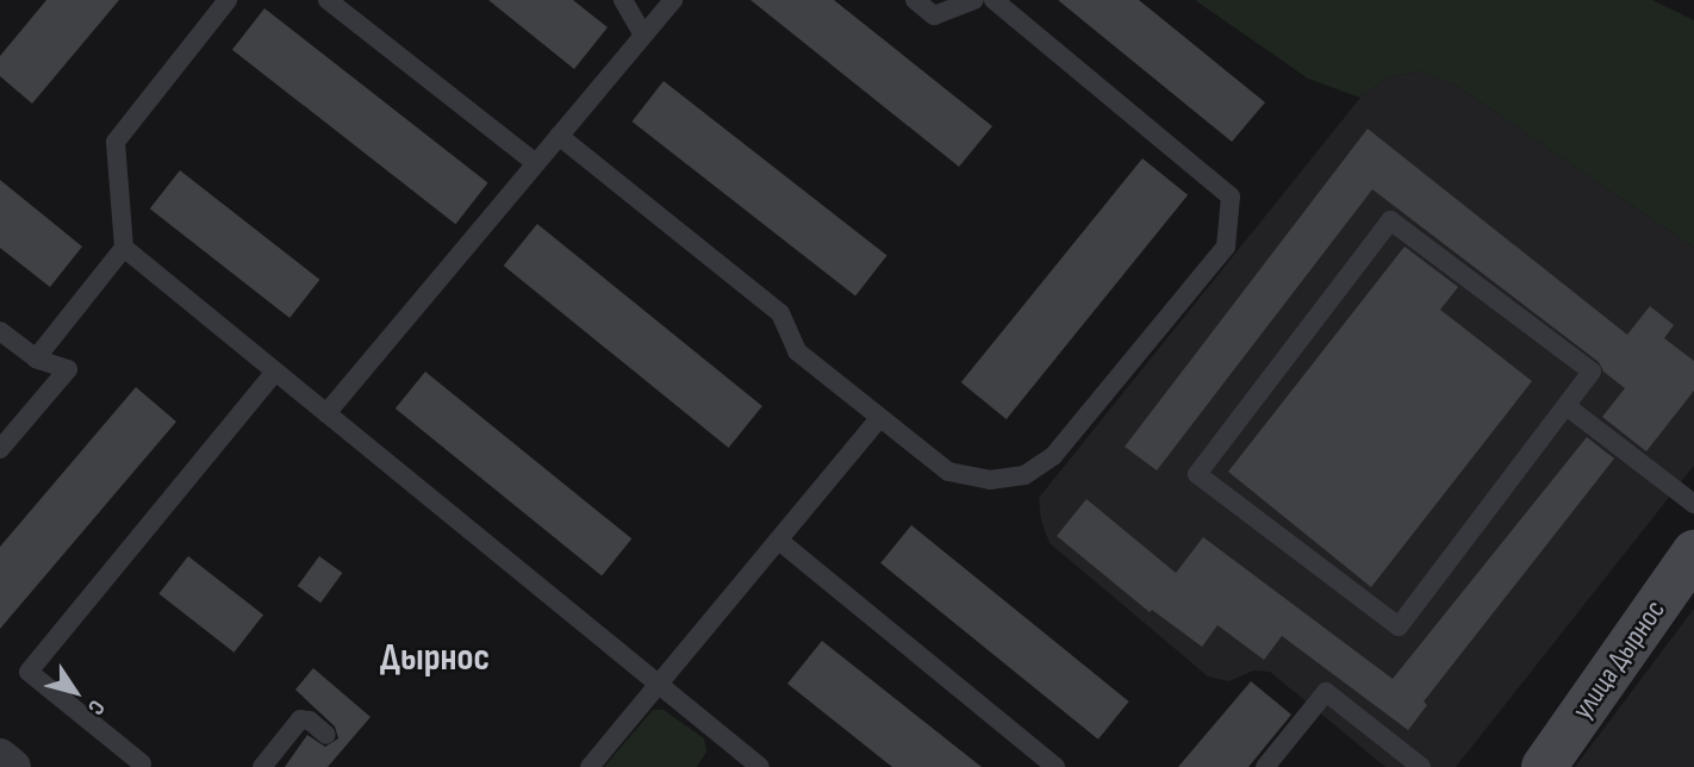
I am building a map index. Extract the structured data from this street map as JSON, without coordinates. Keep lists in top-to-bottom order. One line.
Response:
{"streets":{"main road":["улица Дырнос"]},"districts":["Дырнос"],"north":"bottom right"}
